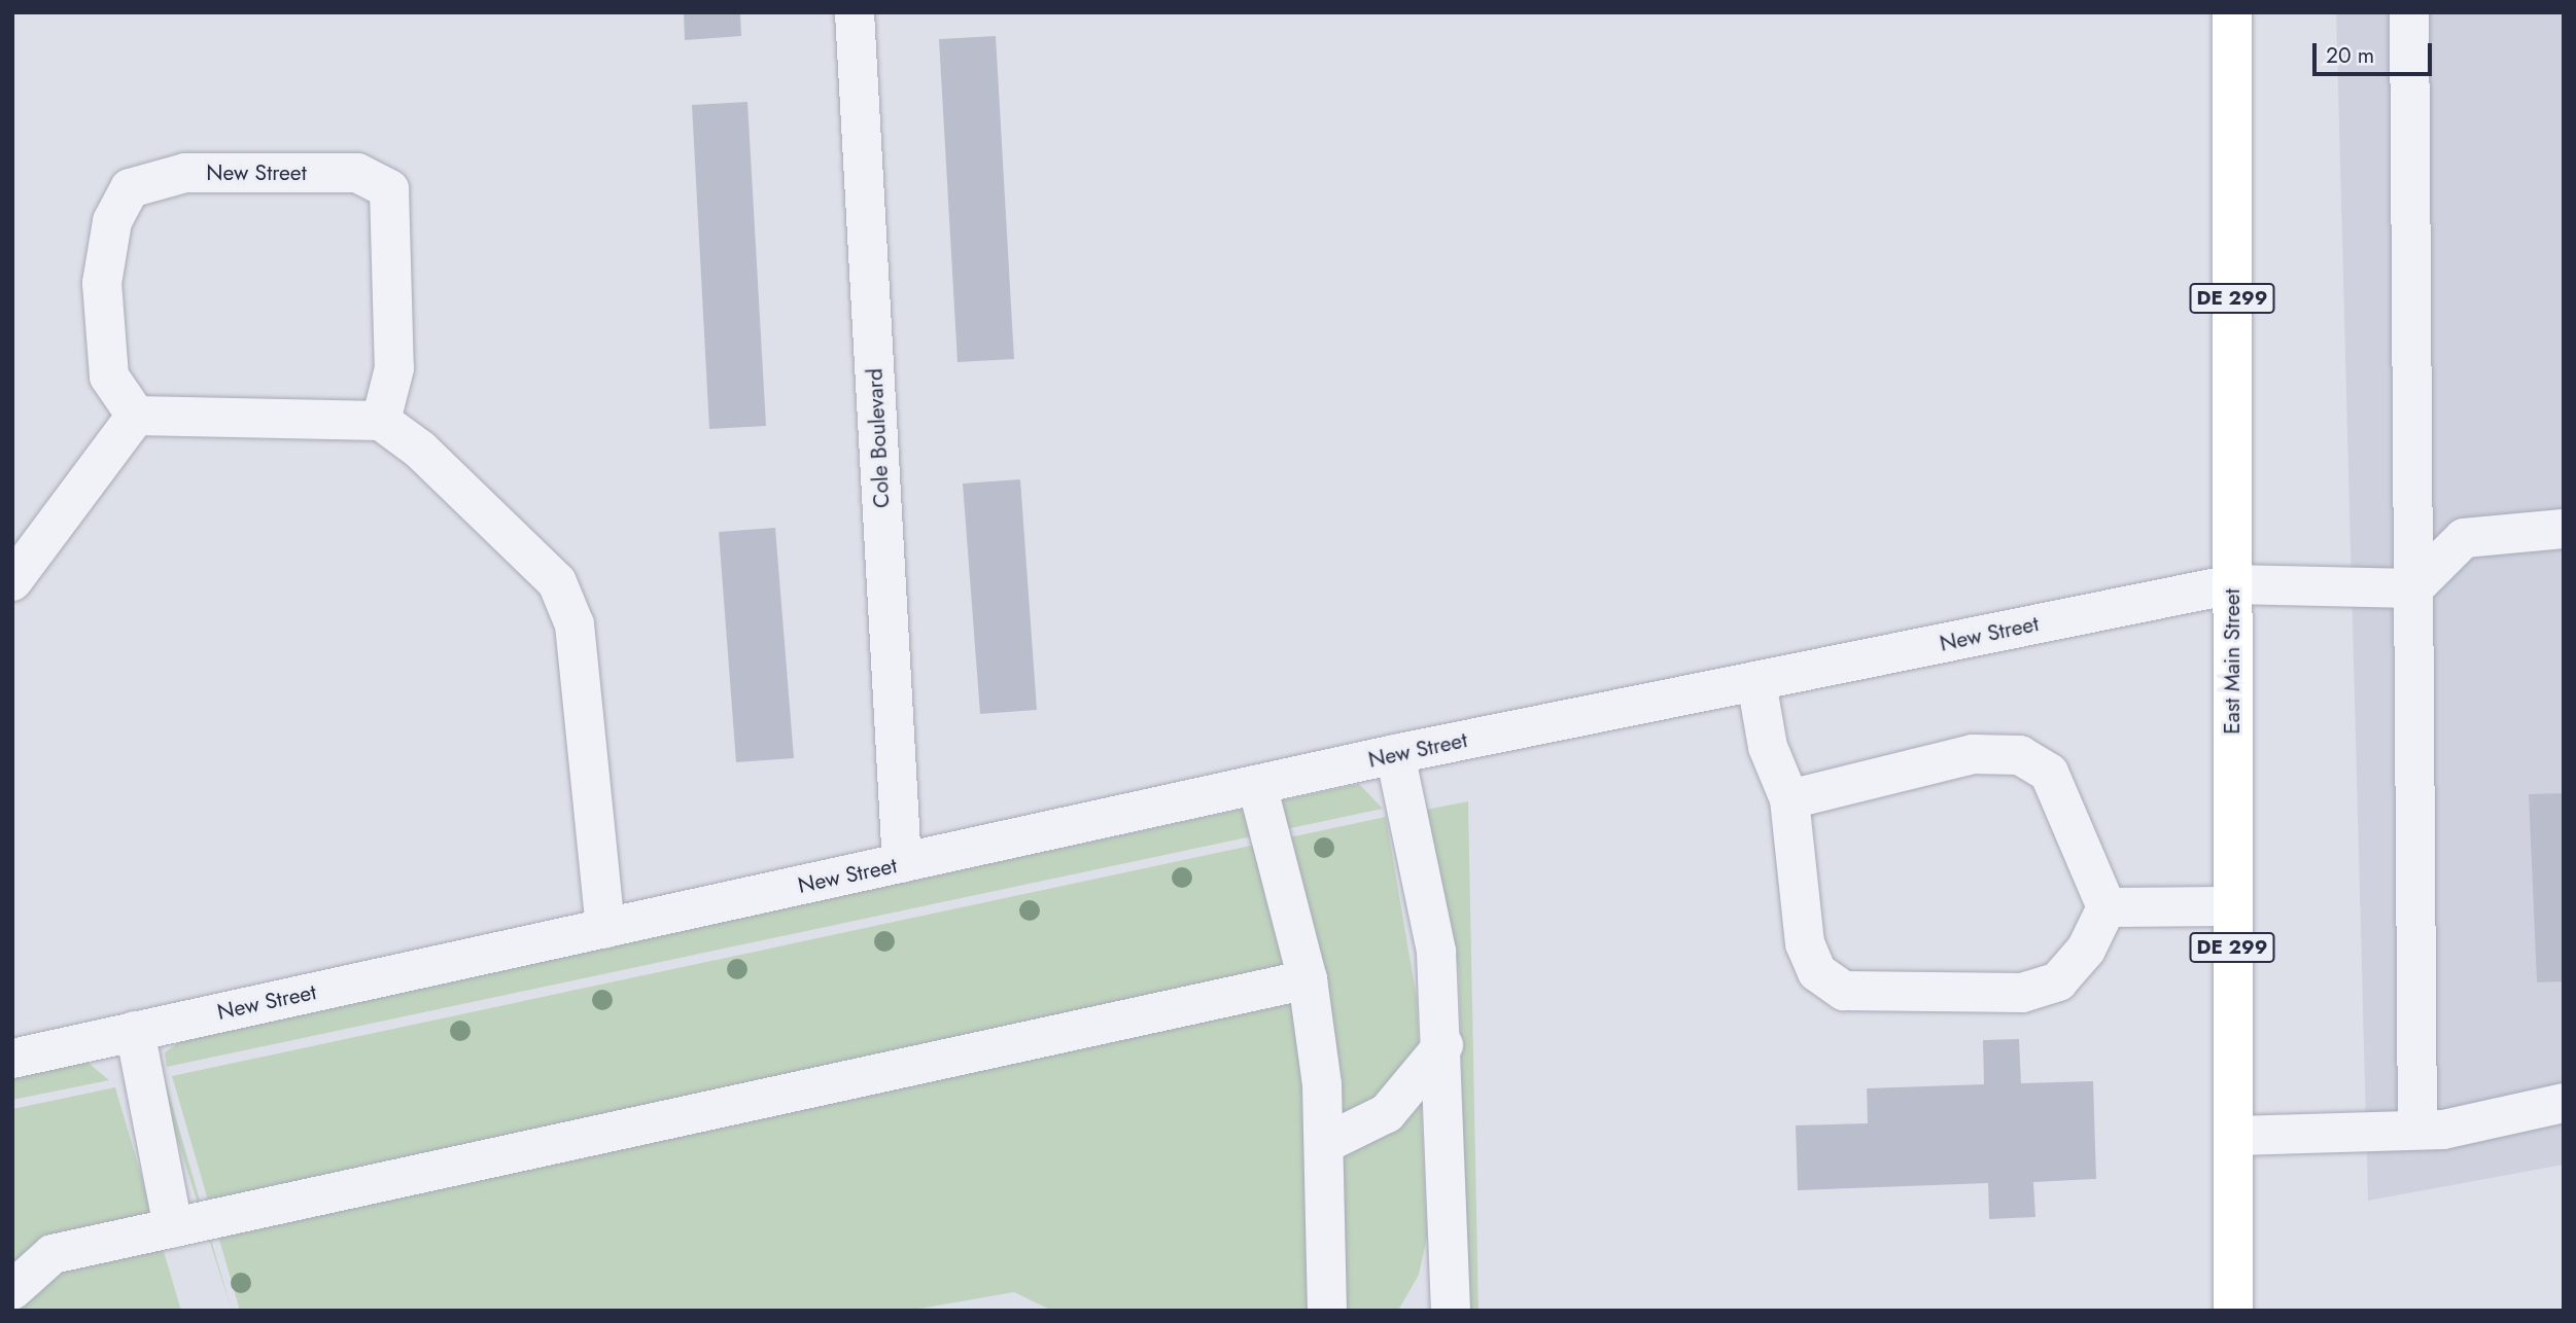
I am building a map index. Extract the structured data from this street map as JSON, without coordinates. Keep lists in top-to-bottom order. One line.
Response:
{"streets":{"main road":["DE 299","East Main Street"],"street":["New Street","Cole Boulevard"]},"crossings":[["New Street","Cole Boulevard"],["New Street","East Main Street"]],"scale_bar":"20 m"}
